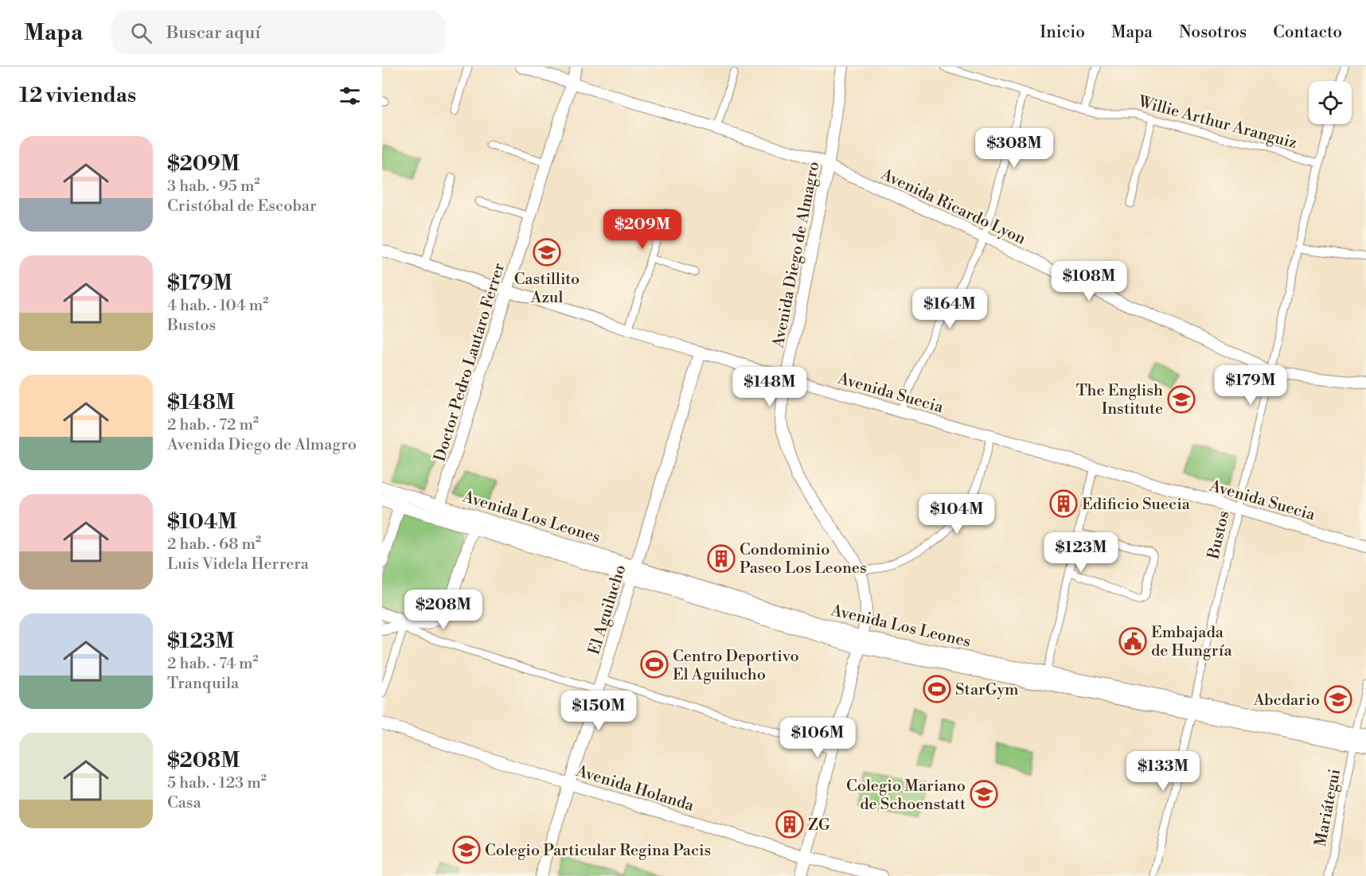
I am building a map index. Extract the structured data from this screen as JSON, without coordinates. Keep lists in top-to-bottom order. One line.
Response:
{"streets":{"main road":["Avenida Los Leones"],"street":["Willie Arthur Aranguiz","Avenida Ricardo Lyon","Avenida Diego de Almagro","Doctor Pedro Lautaro Ferrer","Avenida Suecia","Bustos","El Aguilucho","Avenida Holanda","Mariátegui"]},"crossings":[["Willie Arthur Aranguiz","Bustos"],["Avenida Ricardo Lyon","Avenida Diego de Almagro"],["Avenida Ricardo Lyon","Doctor Pedro Lautaro Ferrer"],["Avenida Ricardo Lyon","Bustos"],["Avenida Diego de Almagro","Avenida Suecia"],["Avenida Diego de Almagro","Avenida Los Leones"],["Avenida Diego de Almagro","Avenida Holanda"],["Doctor Pedro Lautaro Ferrer","Avenida Suecia"],["Doctor Pedro Lautaro Ferrer","Avenida Los Leones"],["Avenida Suecia","Bustos"],["Avenida Suecia","El Aguilucho"],["Avenida Los Leones","Bustos"],["Avenida Los Leones","El Aguilucho"],["Avenida Los Leones","Mariátegui"],["El Aguilucho","Avenida Holanda"]],"places":{"school or university":["Castillito Azul","The English Institute","Abcdario","Colegio Mariano de Schoenstatt","Colegio Particular Regina Pacis"],"building":["Edificio Suecia","Condominio Paseo Los Leones","ZG"],"public building":["Embajada de Hungría"],"sports":["Centro Deportivo El Aguilucho","StarGym"]},"page":{"header":"Mapa","search":"Buscar aquí","nav":["Inicio","Mapa","Nosotros","Contacto"],"heading":"12 viviendas","list":[{"name":"$209M","note":"3 hab. · 95 m² · Cristóbal de Escobar"},{"name":"$179M","note":"4 hab. · 104 m² · Bustos"},{"name":"$148M","note":"2 hab. · 72 m² · Avenida Diego de Almagro"},{"name":"$104M","note":"2 hab. · 68 m² · Luis Videla Herrera"},{"name":"$123M","note":"2 hab. · 74 m² · Tranquila"},{"name":"$208M","note":"5 hab. · 123 m² · Casa"}],"price":["$308M","$209M","$108M","$164M","$179M","$148M","$104M","$123M","$208M","$150M","$106M","$133M"]}}
